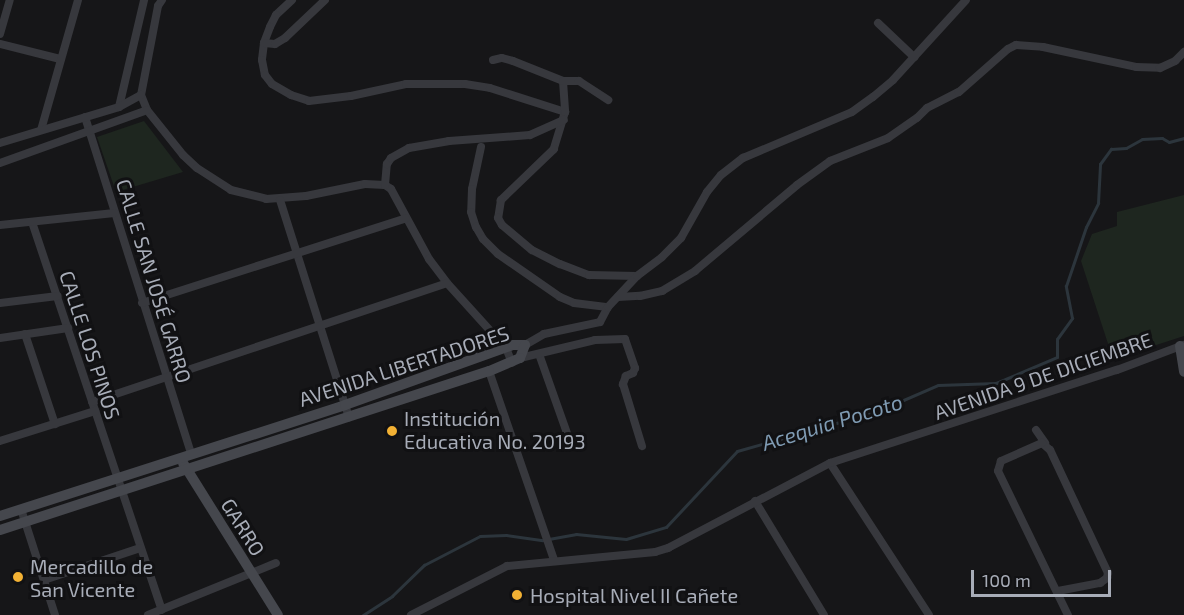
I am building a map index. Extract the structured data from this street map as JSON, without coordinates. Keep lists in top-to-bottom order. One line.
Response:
{"streets":{"street":["CALLE SAN JOSÉ GARRO","CALLE LOS PINOS","AVENIDA LIBERTADORES","AVENIDA 9 DE DICIEMBRE","GARRO"]},"crossings":[["CALLE SAN JOSÉ GARRO","AVENIDA LIBERTADORES"],["CALLE SAN JOSÉ GARRO","GARRO"],["CALLE LOS PINOS","AVENIDA LIBERTADORES"],["AVENIDA LIBERTADORES","GARRO"]],"water":["Acequia Pocoto"],"places":["Institución Educativa No. 20193","Mercadillo de San Vicente","Hospital Nivel II Cañete"],"scale_bar":"100 m"}
